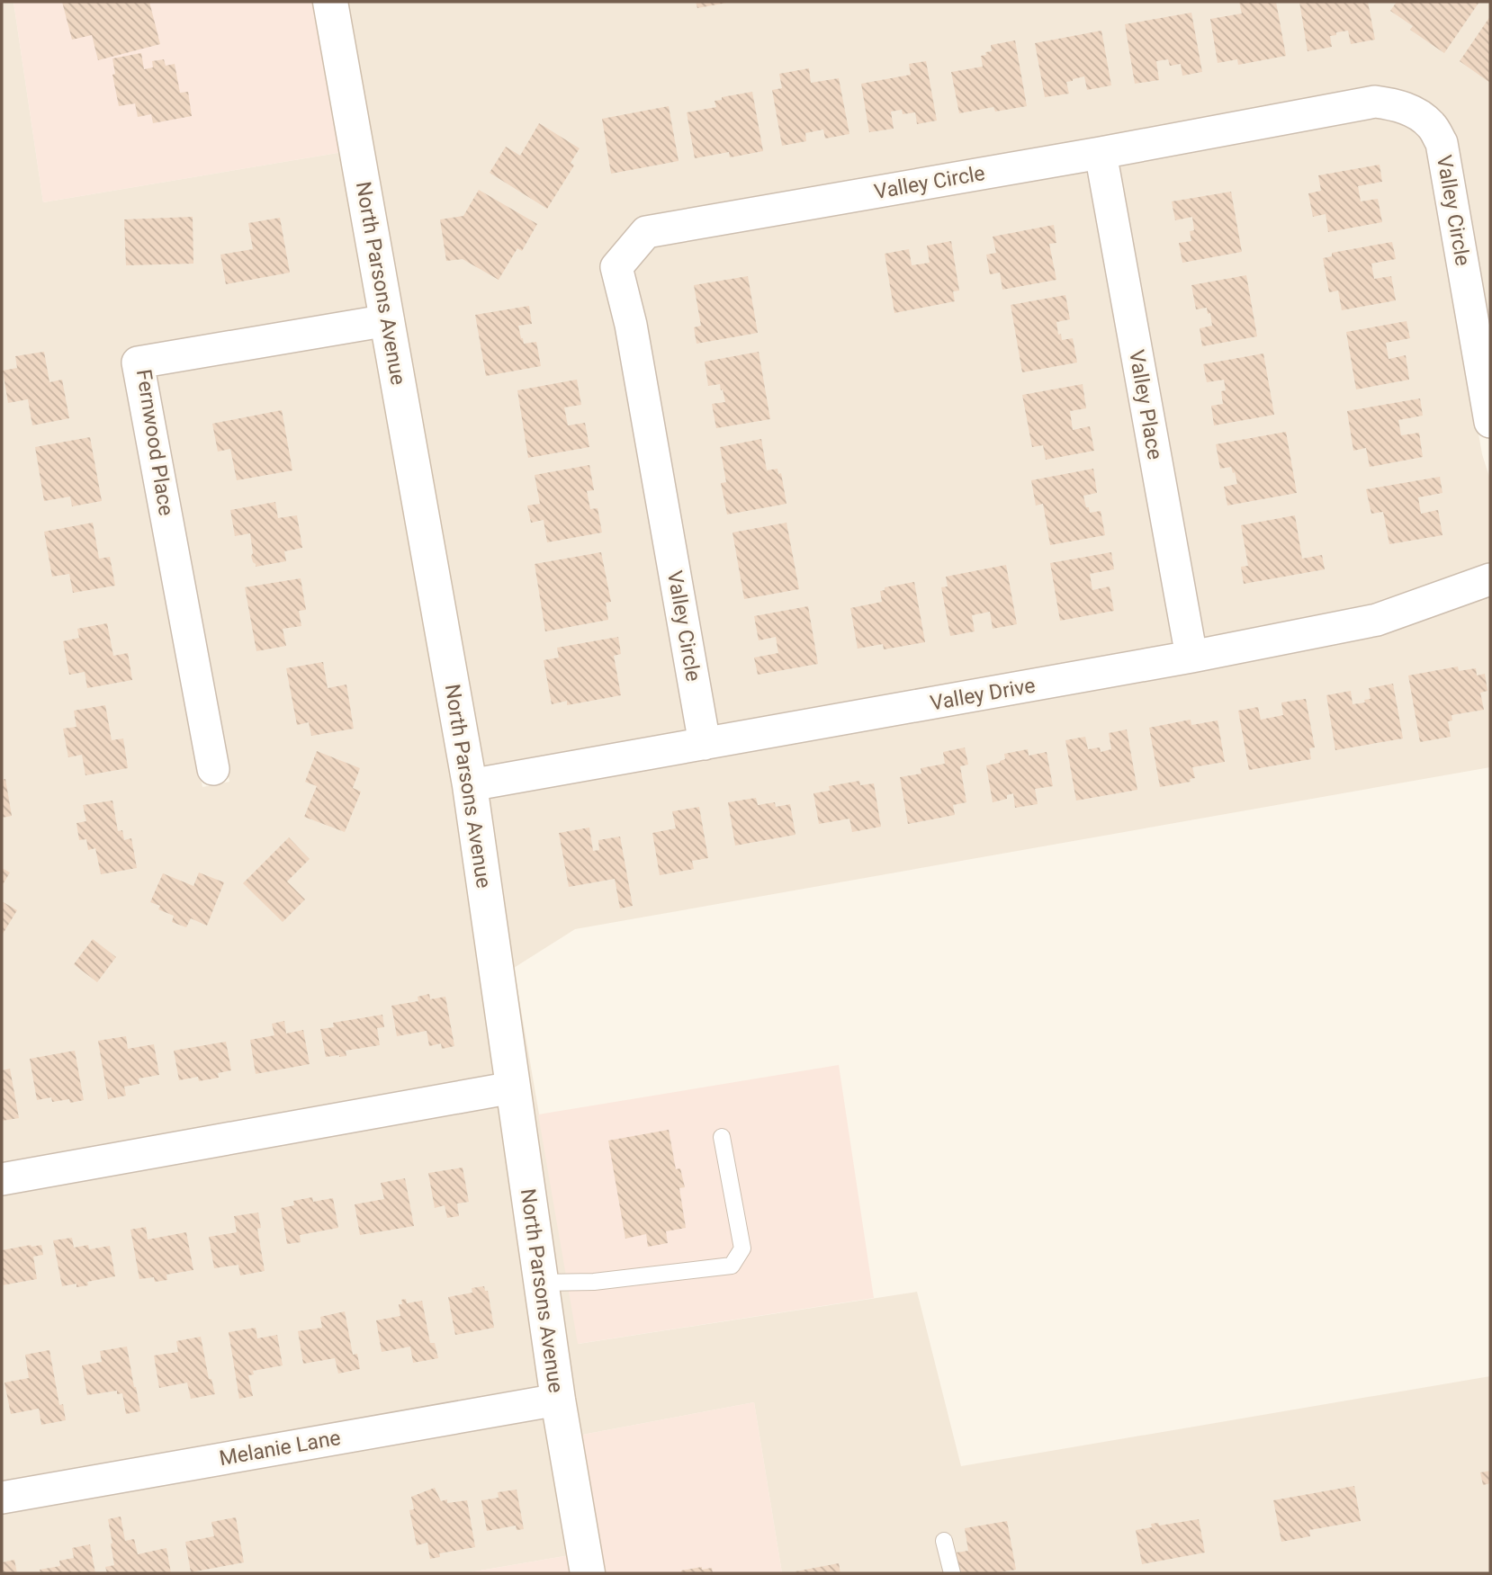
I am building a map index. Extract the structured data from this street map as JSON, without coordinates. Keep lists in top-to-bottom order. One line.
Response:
{"streets":{"main road":["North Parsons Avenue"],"street":["Valley Circle","Valley Place","Fernwood Place","Valley Drive","Melanie Lane"]},"crossings":[["Valley Circle","Valley Place"],["Valley Circle","Valley Drive"],["North Parsons Avenue","Fernwood Place"],["North Parsons Avenue","Valley Drive"],["North Parsons Avenue","Melanie Lane"],["Valley Place","Valley Drive"]]}
